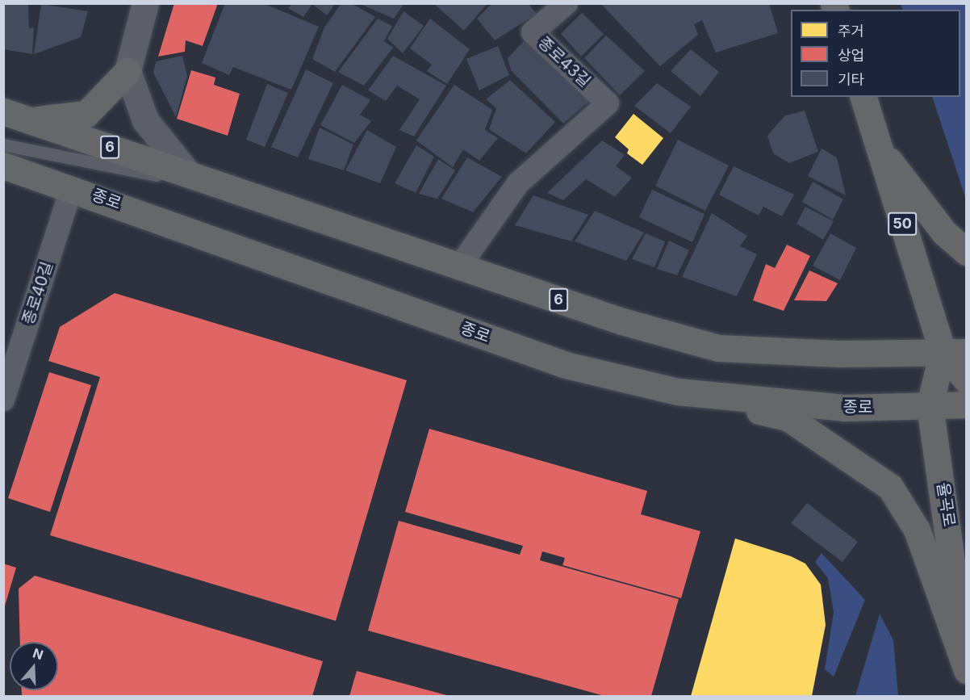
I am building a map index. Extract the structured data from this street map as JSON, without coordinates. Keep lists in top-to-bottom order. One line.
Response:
{"streets":{"main road":["6","종로","50","율곡로"],"street":["종로43길","종로40길"]},"crossings":[["종로43길","6"],["6","50"],["6","율곡로"],["종로","종로40길"],["종로","율곡로"],["50","율곡로"]],"legend":["주거","상업","기타"],"north":"top"}
